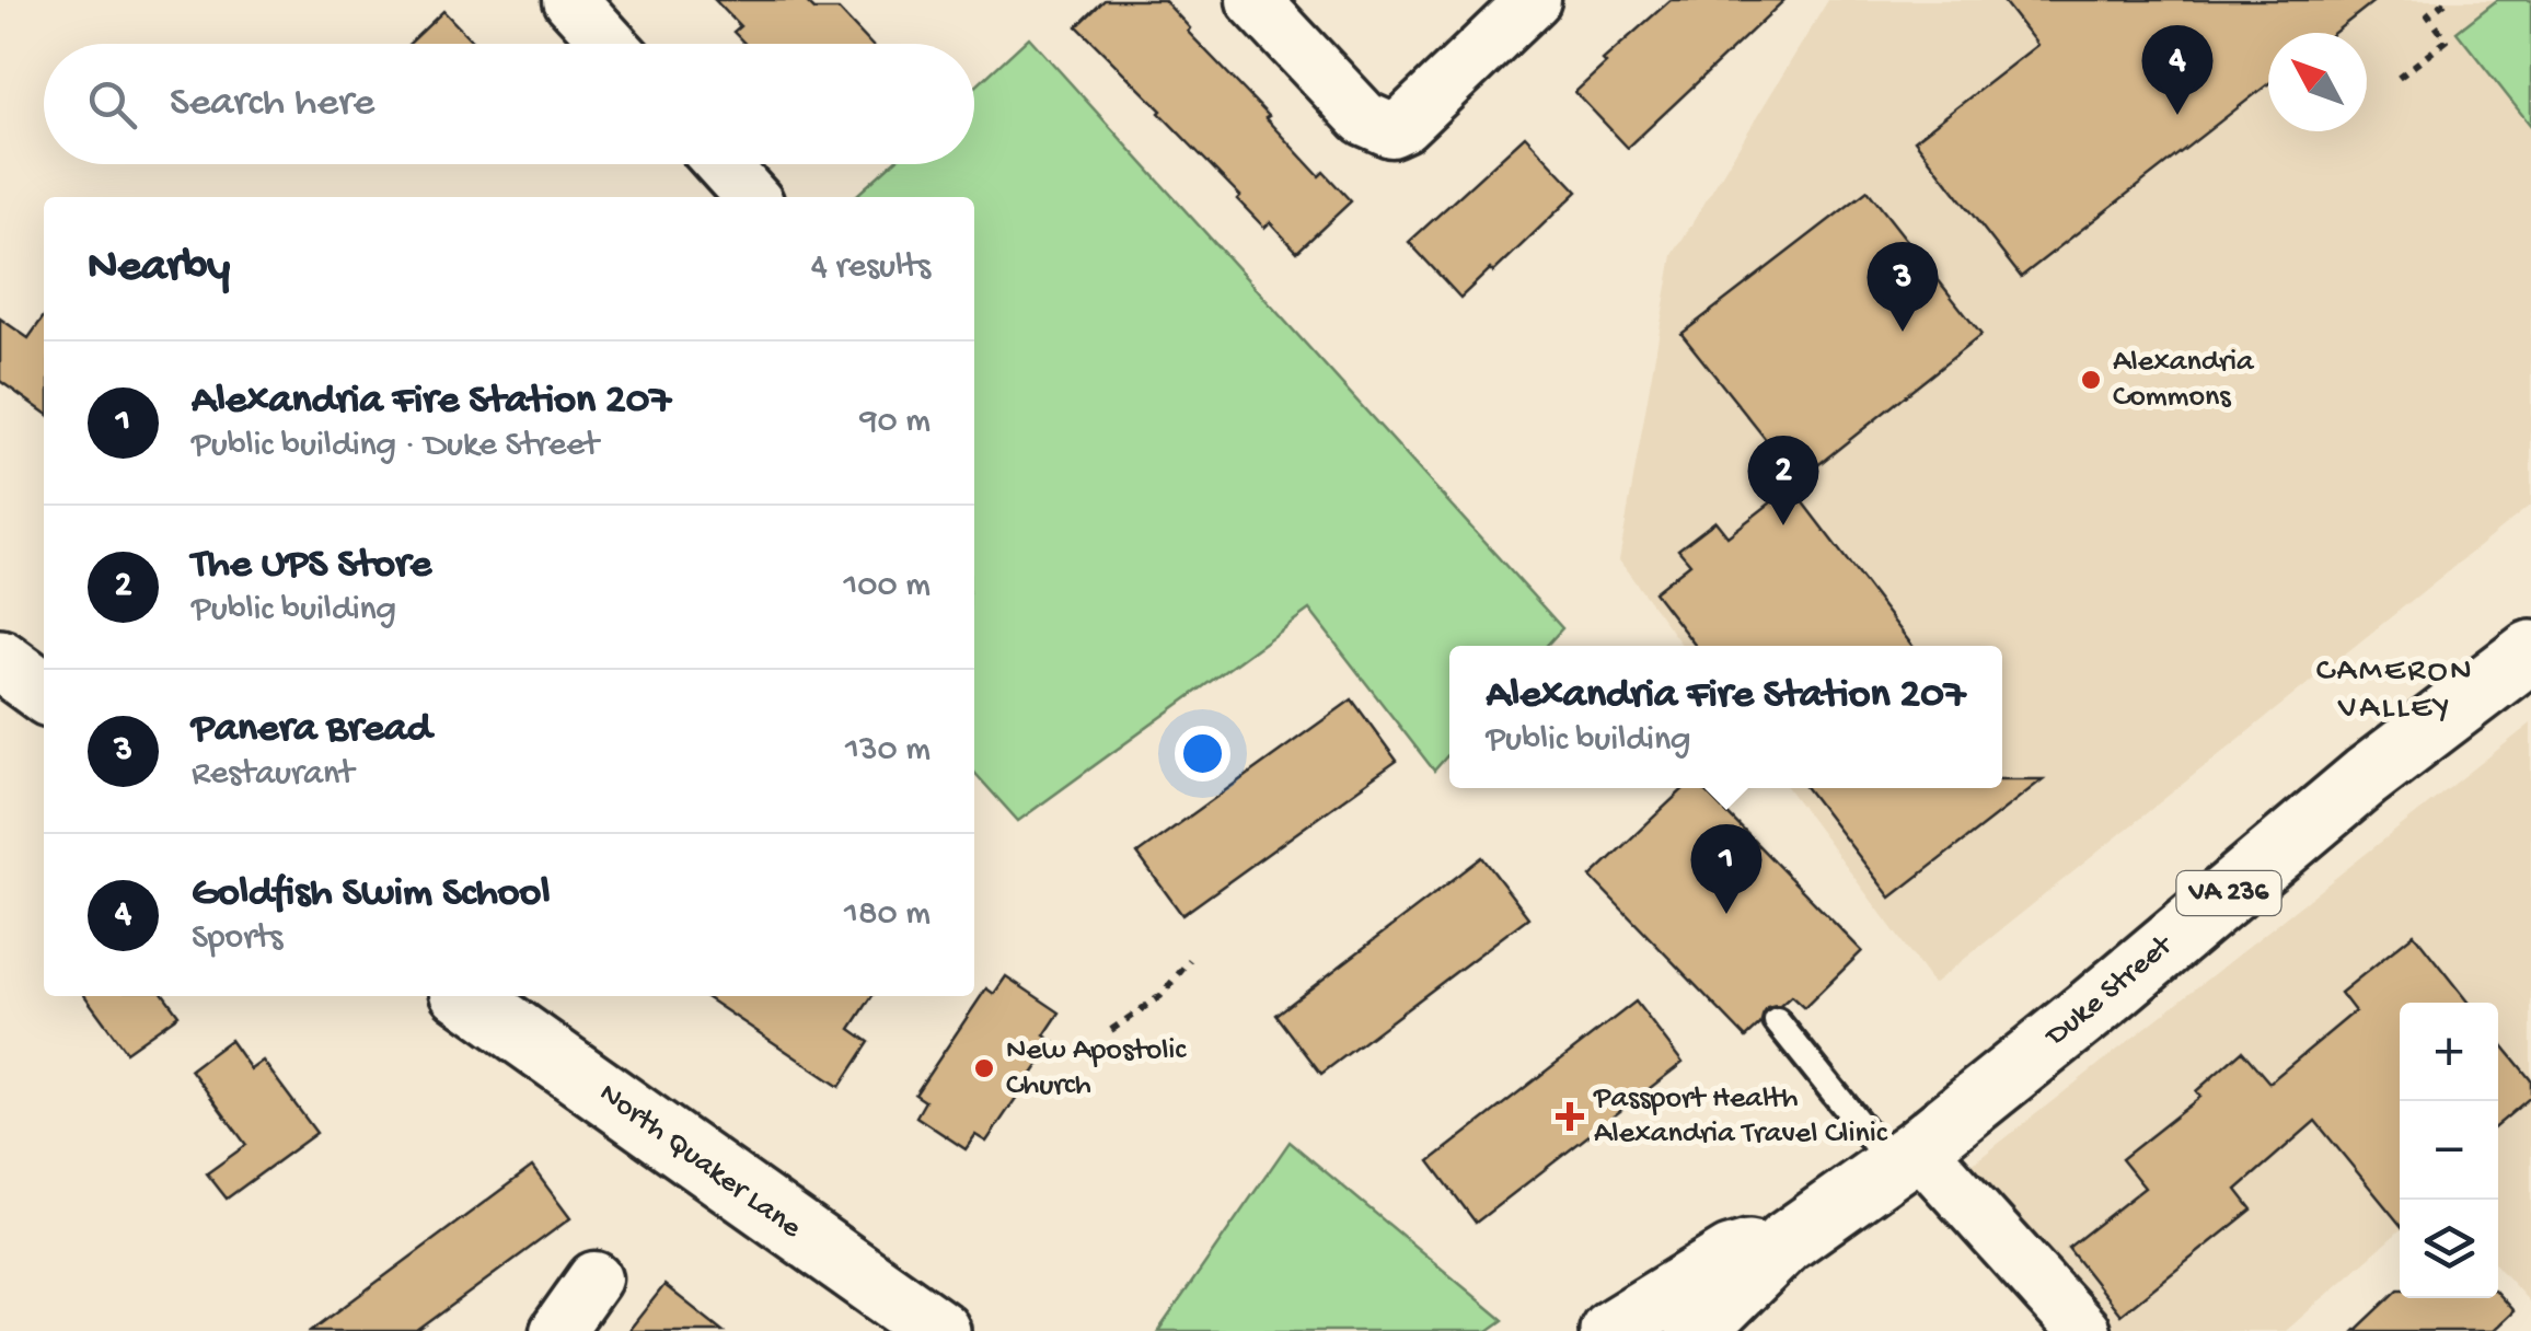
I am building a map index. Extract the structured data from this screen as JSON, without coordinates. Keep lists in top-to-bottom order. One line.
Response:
{"streets":{"main road":["VA 236","Duke Street","North Quaker Lane"]},"districts":["CAMERON VALLEY"],"places":{"other":["Alexandria Commons","New Apostolic Church"],"health":["Passport Health Alexandria Travel Clinic"]},"north":"top left","page":{"pins":["4","3","2","1"],"search":"Search here","heading":["Nearby","4 results"],"list":[{"mark":"1","name":"Alexandria Fire Station 207","note":"Public building · Duke Street","value":"90 m"},{"mark":"2","name":"The UPS Store","note":"Public building","value":"100 m"},{"mark":"3","name":"Panera Bread","note":"Restaurant","value":"130 m"},{"mark":"4","name":"Goldfish Swim School","note":"Sports","value":"180 m"}],"popup":["Alexandria Fire Station 207","Public building"],"map_buttons":["+","−"]}}
